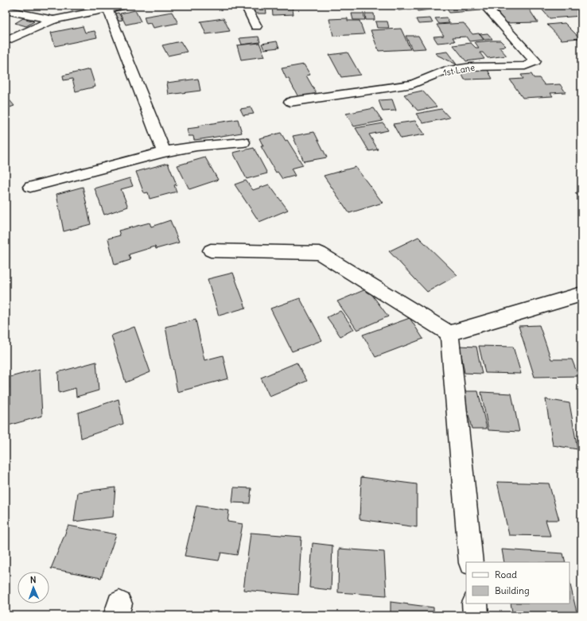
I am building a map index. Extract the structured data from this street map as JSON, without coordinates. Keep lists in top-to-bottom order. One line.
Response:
{"streets":{"street":["1st Lane"]},"legend":["Road","Building"],"north":"top"}
